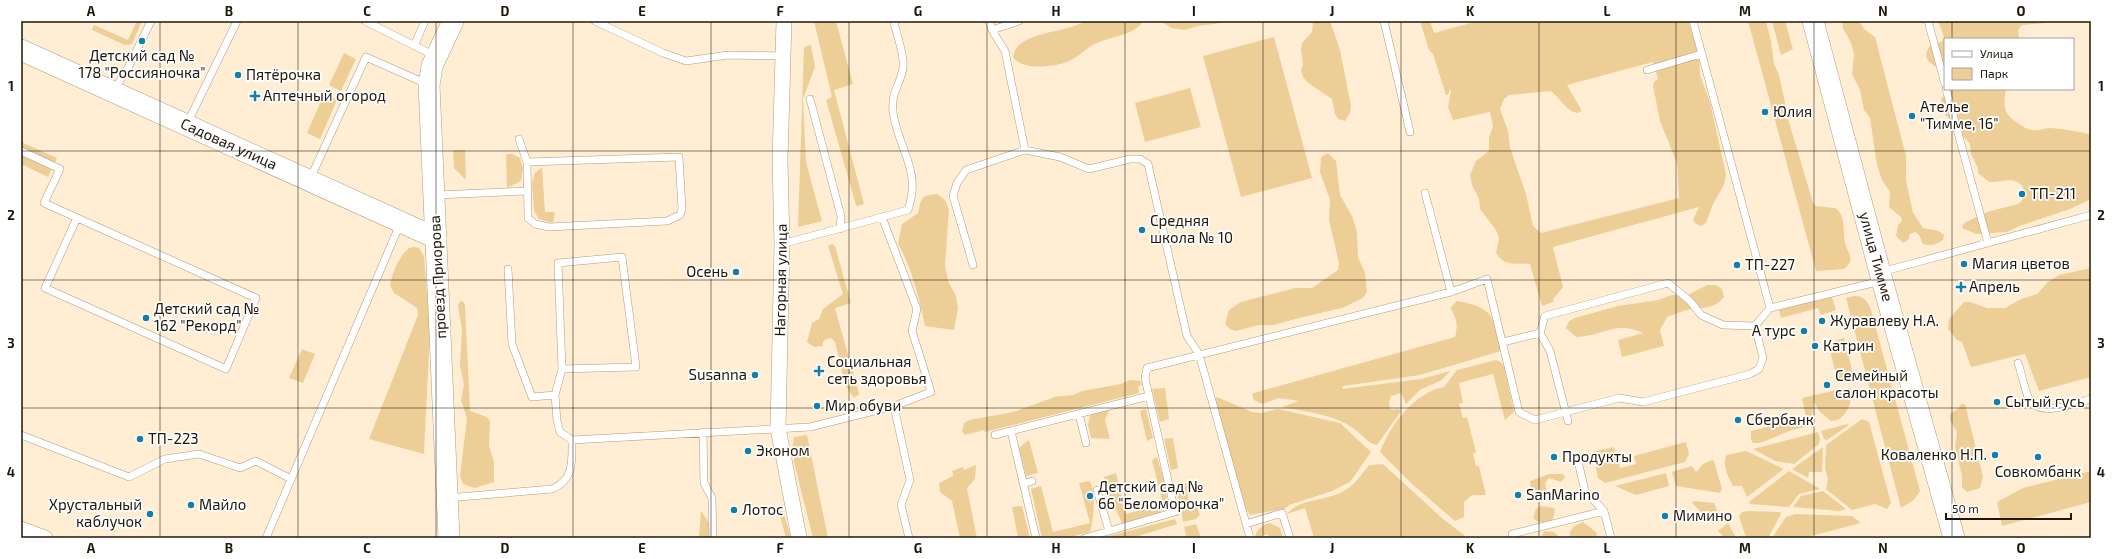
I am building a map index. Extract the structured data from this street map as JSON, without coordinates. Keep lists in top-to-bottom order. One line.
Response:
{"streets":{"street":["Садовая улица","улица Тимме","проезд Приорова","Нагорная улица"]},"crossings":[["Садовая улица","проезд Приорова"]],"places":{"other":["Детский сад № 178 \"Россияночка\"","Пятёрочка","Юлия","Ателье \"Тимме, 16\"","ТП-211","Средняя школа № 10","Магия цветов","ТП-227","Осень","Детский сад № 162 \"Рекорд\"","Журавлеву Н.А.","А турс","Катрин","Susanna","Семейный салон красоты","Сытый гусь","Мир обуви","Сбербанк","ТП-223","Эконом","Коваленко Н.П.","Продукты","Совкомбанк","SanMarino","Детский сад № 66 \"Беломорочка\"","Майло","Лотос","Хрустальный каблучок","Мимино"],"health":["Аптечный огород","Апрель","Социальная сеть здоровья"]},"legend":["Улица","Парк"],"scale_bar":"50 m","grid":{"columns":["A","B","C","D","E","F","G","H","I","J","K","L","M","N","O"],"rows":["1","2","3","4"]}}
